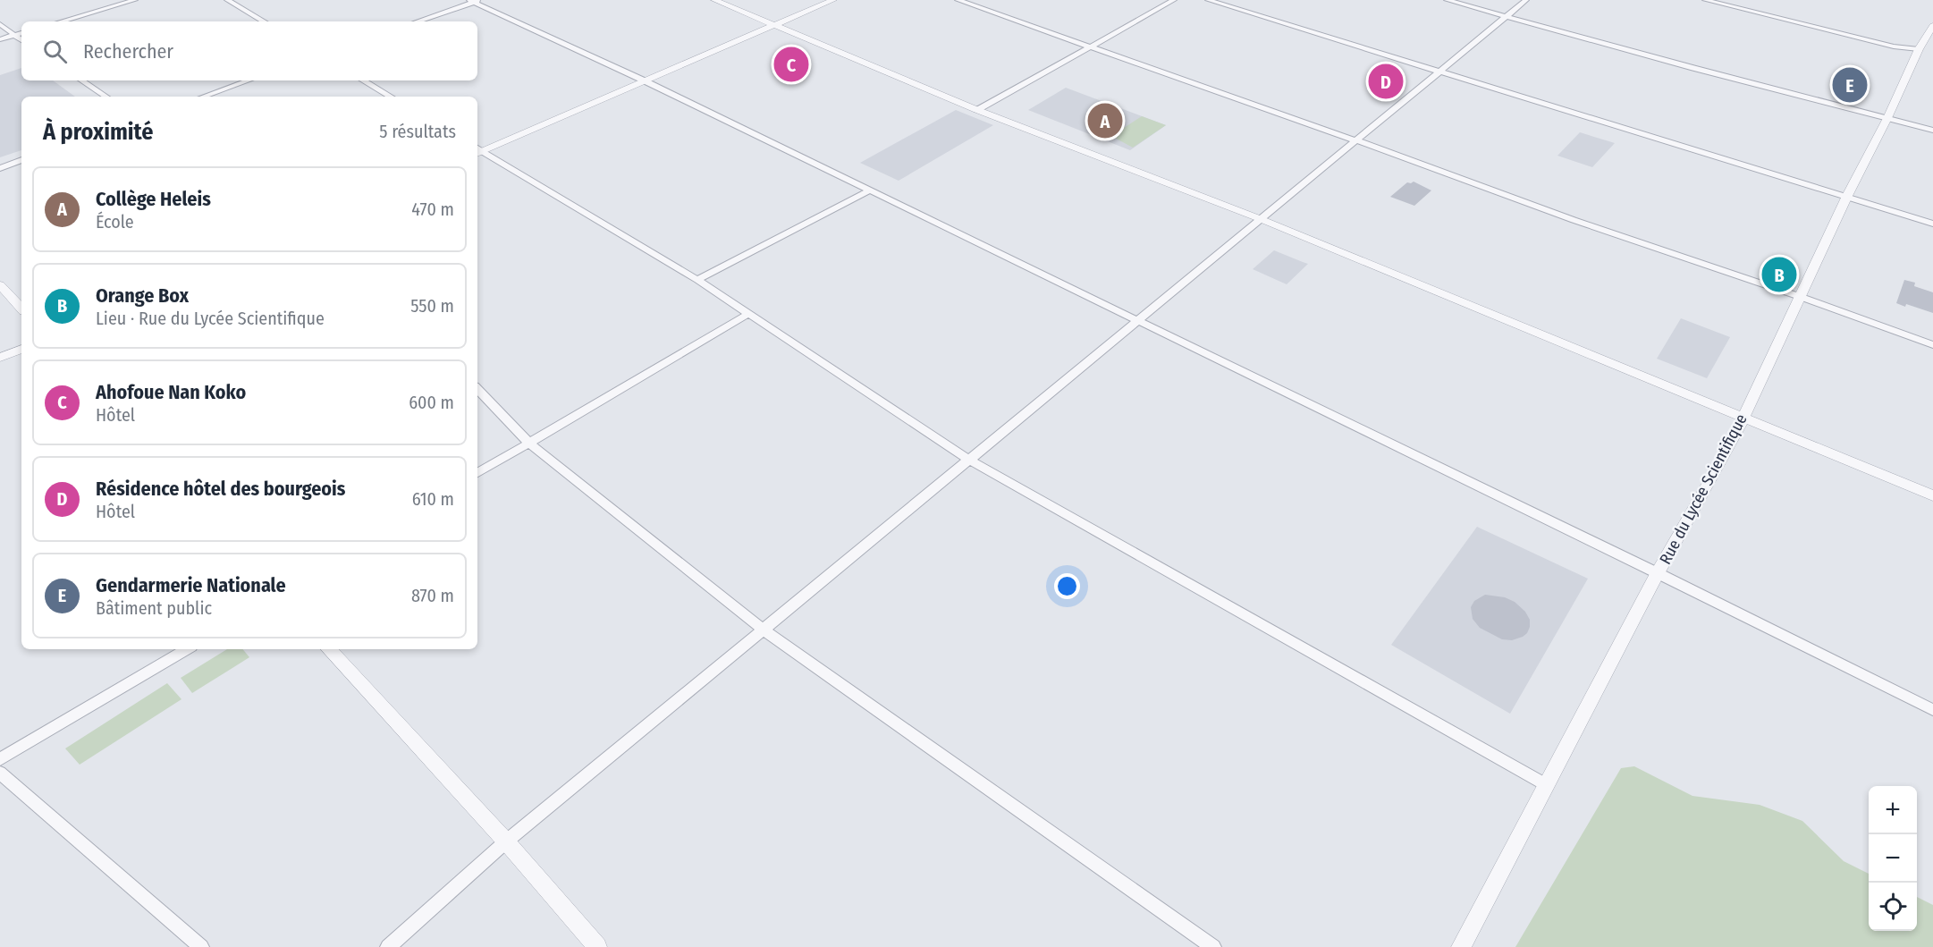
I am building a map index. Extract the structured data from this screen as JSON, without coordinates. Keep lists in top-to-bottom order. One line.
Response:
{"streets":{"street":["Rue du Lycée Scientifique"]},"page":{"search":"Rechercher","pins":["C","D","E","A","B"],"heading":["À proximité","5 résultats"],"list":[{"mark":"A","name":"Collège Heleis","note":"École","value":"470 m"},{"mark":"B","name":"Orange Box","note":"Lieu · Rue du Lycée Scientifique","value":"550 m"},{"mark":"C","name":"Ahofoue Nan Koko","note":"Hôtel","value":"600 m"},{"mark":"D","name":"Résidence hôtel des bourgeois","note":"Hôtel","value":"610 m"},{"mark":"E","name":"Gendarmerie Nationale","note":"Bâtiment public","value":"870 m"}],"map_buttons":["+","−"]}}
